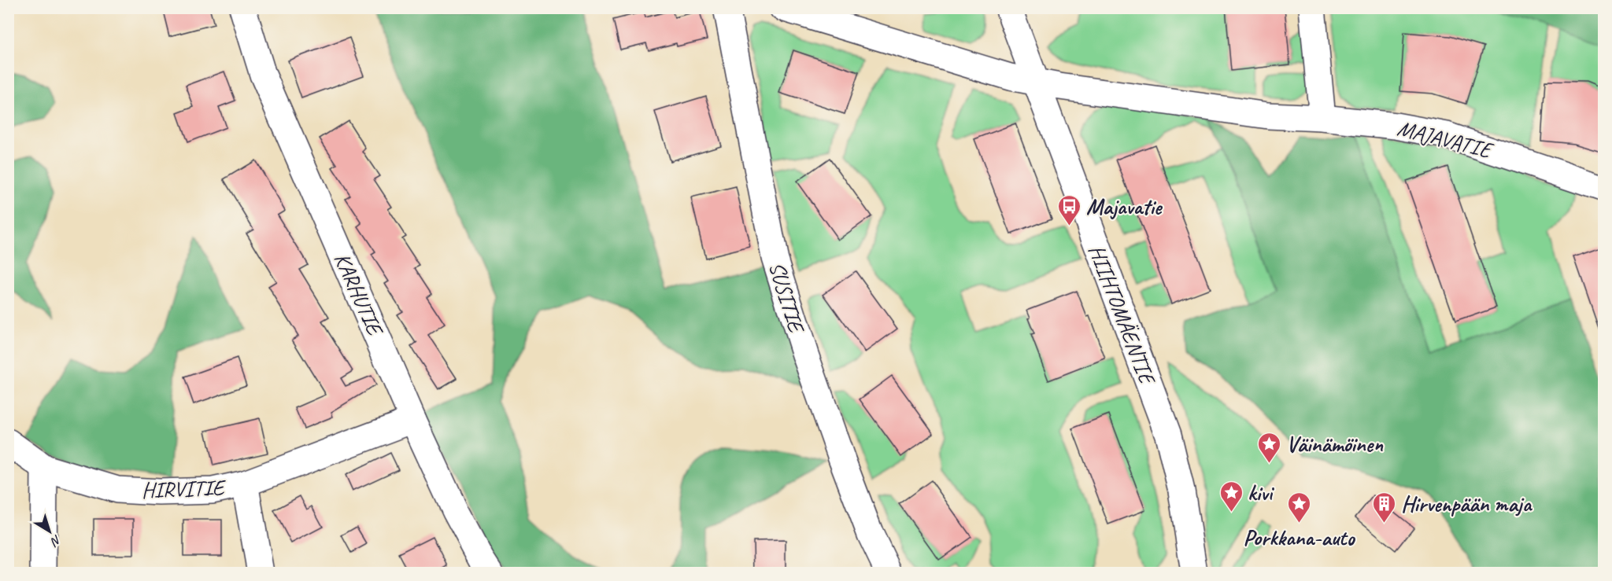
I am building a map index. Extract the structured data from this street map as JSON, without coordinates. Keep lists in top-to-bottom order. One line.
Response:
{"streets":{"street":["MAJAVATIE","KARHUTIE","SUSITIE","HIIHTOMÄENTIE","HIRVITIE"]},"crossings":[["MAJAVATIE","HIIHTOMÄENTIE"],["KARHUTIE","HIRVITIE"]],"places":{"bus stop":["Majavatie"],"place":["Väinämöinen","kivi","Porkkana-auto"],"building":["Hirvenpään maja"]},"north":"bottom right"}
